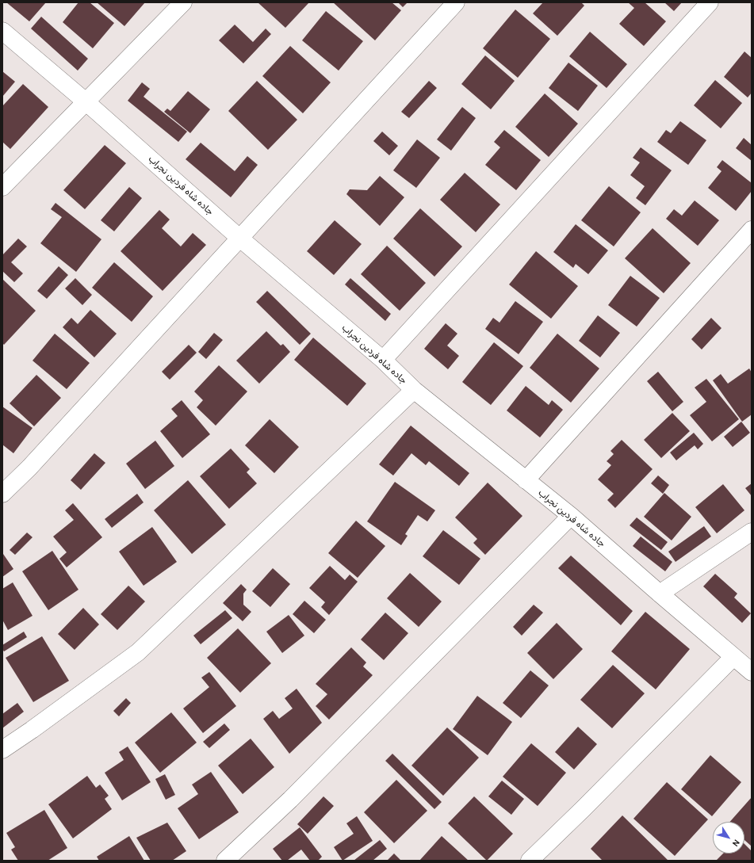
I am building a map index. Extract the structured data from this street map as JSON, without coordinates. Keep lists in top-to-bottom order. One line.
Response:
{"streets":{"street":["جاده شاه فردین نجراب"]},"north":"bottom right"}
